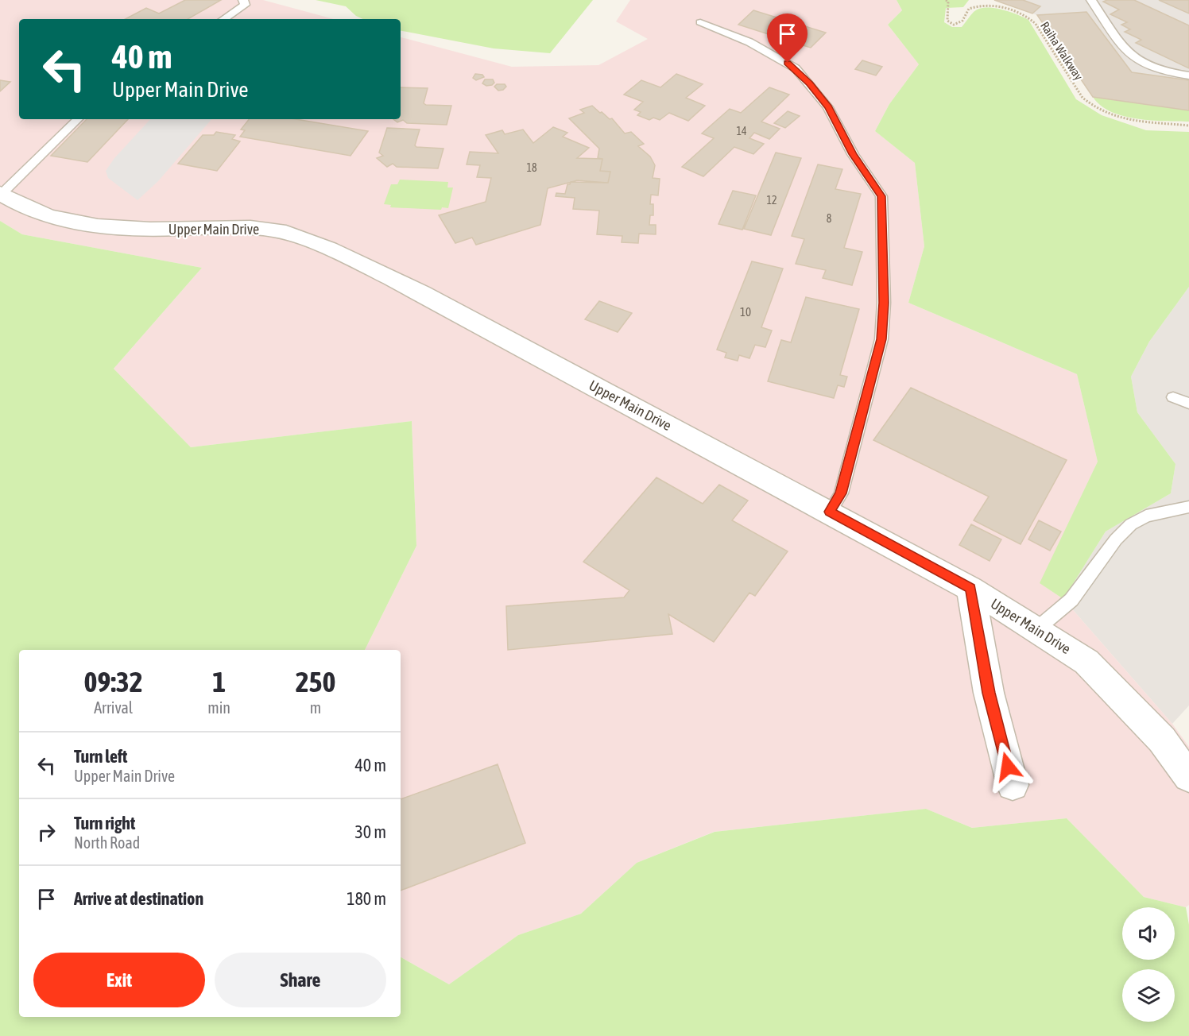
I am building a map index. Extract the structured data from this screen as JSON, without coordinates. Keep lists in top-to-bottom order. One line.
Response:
{"streets":{"street":["Upper Main Drive"],"path":["Raiha Walkway"]},"house_numbers":["14","18","12","8","10"],"page":{"turn":["40 m","Upper Main Drive"],"eta":["09:32","Arrival","1","min","250","m"],"list":[{"name":"Turn left","note":"Upper Main Drive","value":"40 m"},{"name":"Turn right","note":"North Road","value":"30 m"},{"name":"Arrive at destination","value":"180 m"}],"buttons":["Exit","Share"]}}
